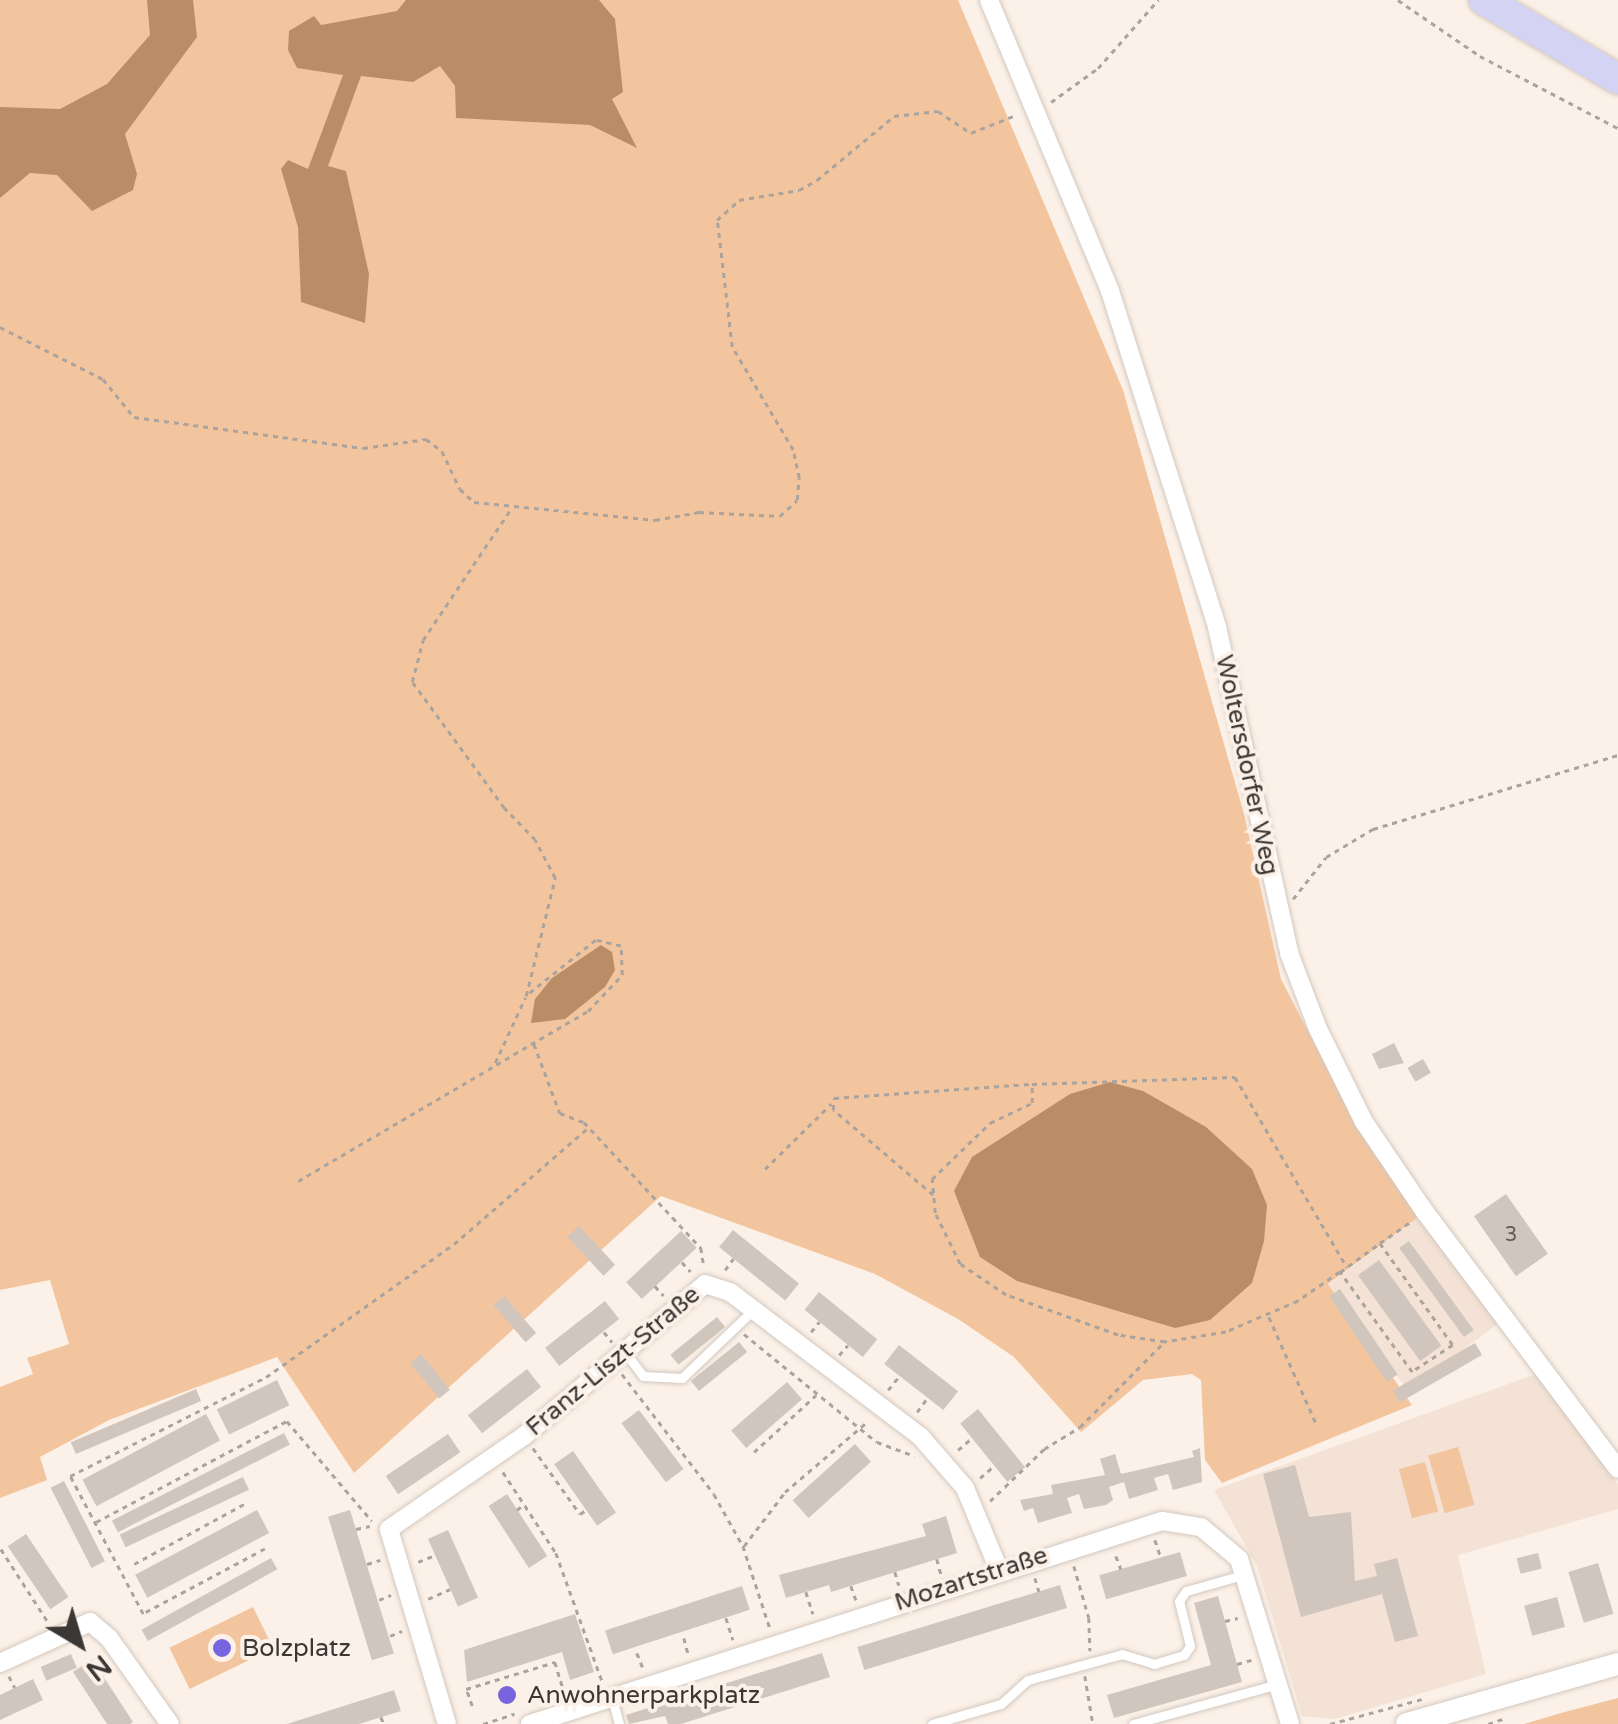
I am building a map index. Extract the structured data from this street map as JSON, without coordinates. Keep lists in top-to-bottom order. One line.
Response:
{"streets":{"street":["Woltersdorfer Weg","Franz-Liszt-Straße","Mozartstraße"]},"crossings":[["Franz-Liszt-Straße","Mozartstraße"]],"places":["Bolzplatz","Anwohnerparkplatz"],"house_numbers":["3"],"north":"bottom right"}
